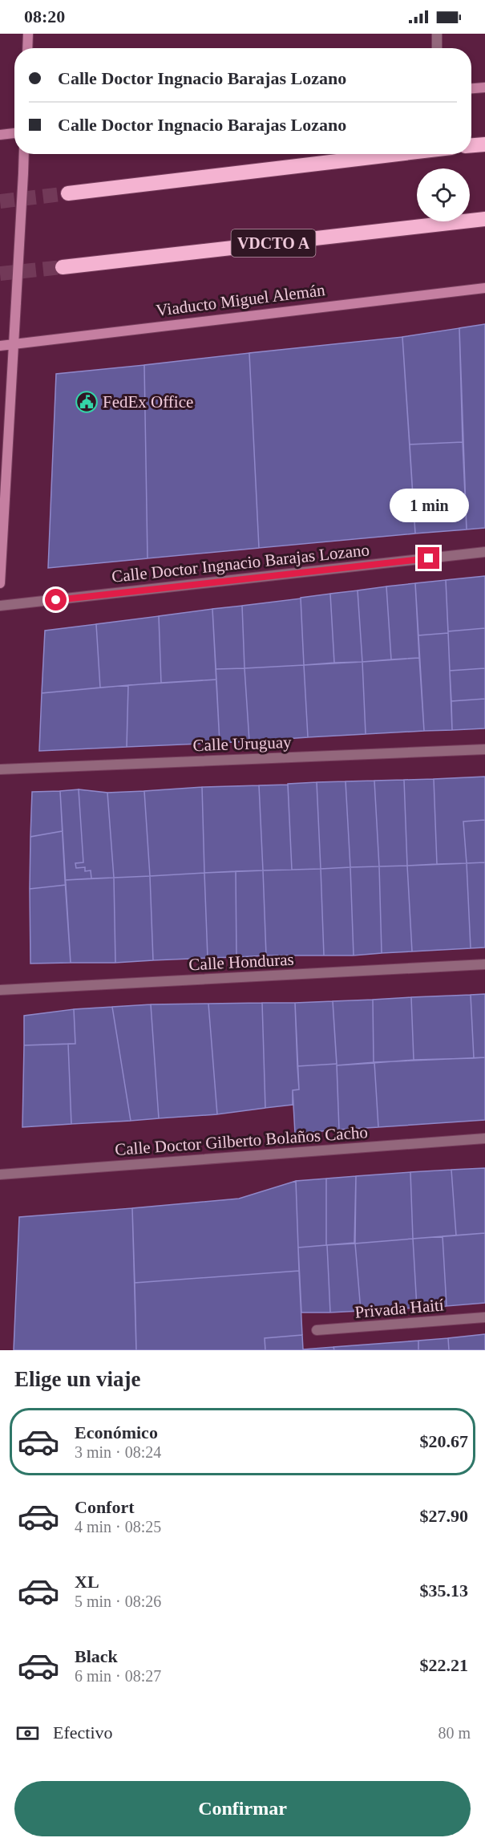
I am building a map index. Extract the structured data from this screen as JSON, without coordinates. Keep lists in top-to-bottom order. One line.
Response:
{"streets":{"highway":["VDCTO A"],"main road":["Viaducto Miguel Alemán"],"street":["Calle Doctor Ingnacio Barajas Lozano","Calle Uruguay","Calle Honduras","Calle Doctor Gilberto Bolaños Cacho","Privada Haití"]},"places":{"public building":["FedEx Office"]},"page":{"status":"08:20","banner":["Calle Doctor Ingnacio Barajas Lozano","Calle Doctor Ingnacio Barajas Lozano"],"bubble":"1 min","heading":"Elige un viaje","list":[{"name":"Económico","note":"3 min · 08:24","value":"$20.67"},{"name":"Confort","note":"4 min · 08:25","value":"$27.90"},{"name":"XL","note":"5 min · 08:26","value":"$35.13"},{"name":"Black","note":"6 min · 08:27","value":"$22.21"}],"pay":["Efectivo","80 m"],"buttons":"Confirmar"}}
